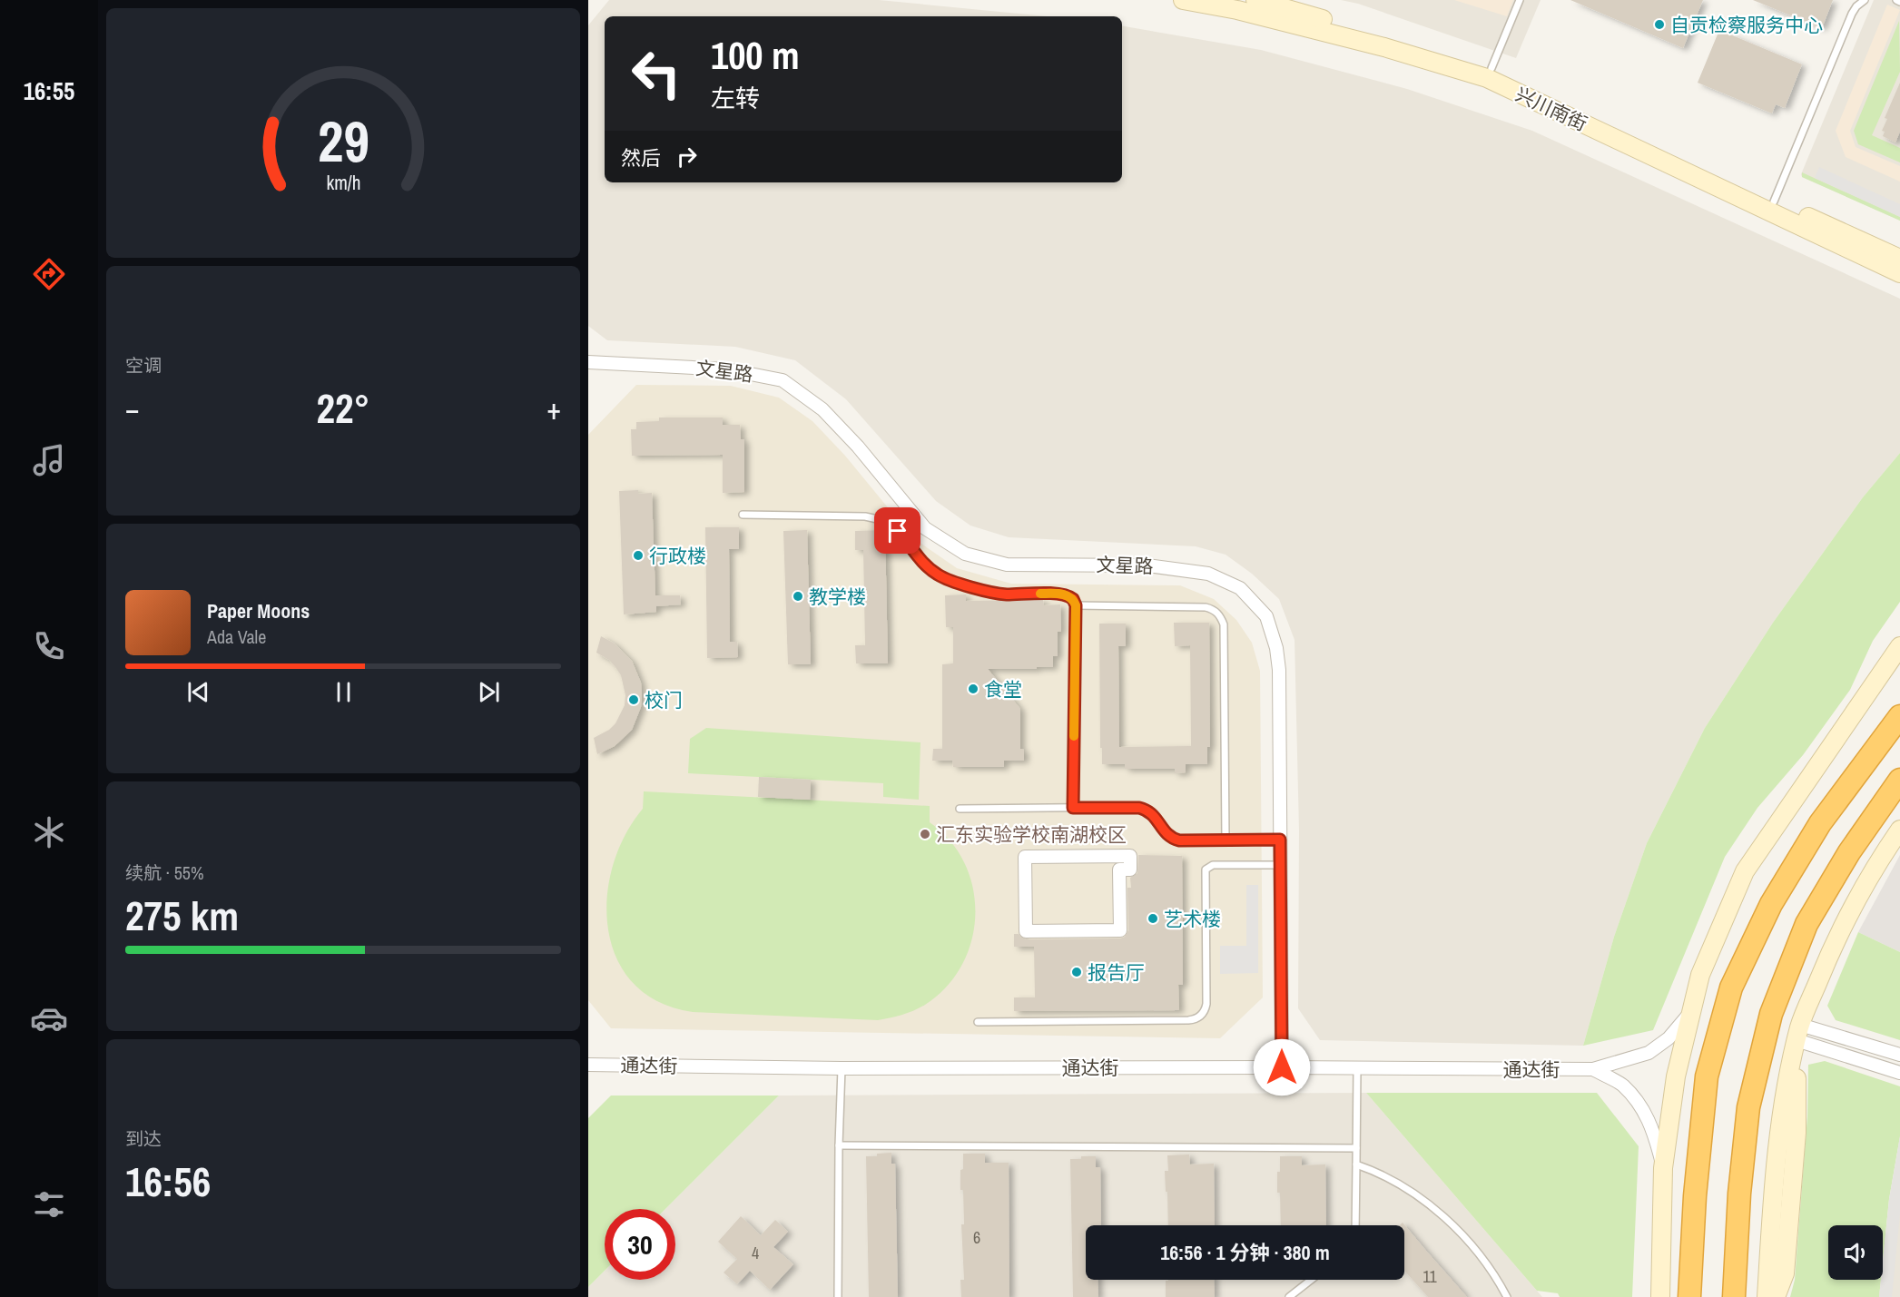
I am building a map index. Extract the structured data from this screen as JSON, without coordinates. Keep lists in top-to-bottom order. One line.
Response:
{"streets":{"street":["兴川南街","文星路","通达街"]},"crossings":[["文星路","通达街"]],"places":["自贡检察服务中心","行政楼","教学楼","食堂","校门","汇东实验学校南湖校区","艺术楼","报告厅"],"house_numbers":["6","4","11"],"page":{"tabs":"16:55","turn":["100 m","左转"],"then":"然后","tile":["空调",["续航 · 55%","275 km"],["到达","16:56"]],"heat":["−","22°","+"],"song":["Paper Moons","Ada Vale"],"limit":"30","trip":"16:56 · 1 分钟 · 380 m","gauge":["29","km/h"]}}
